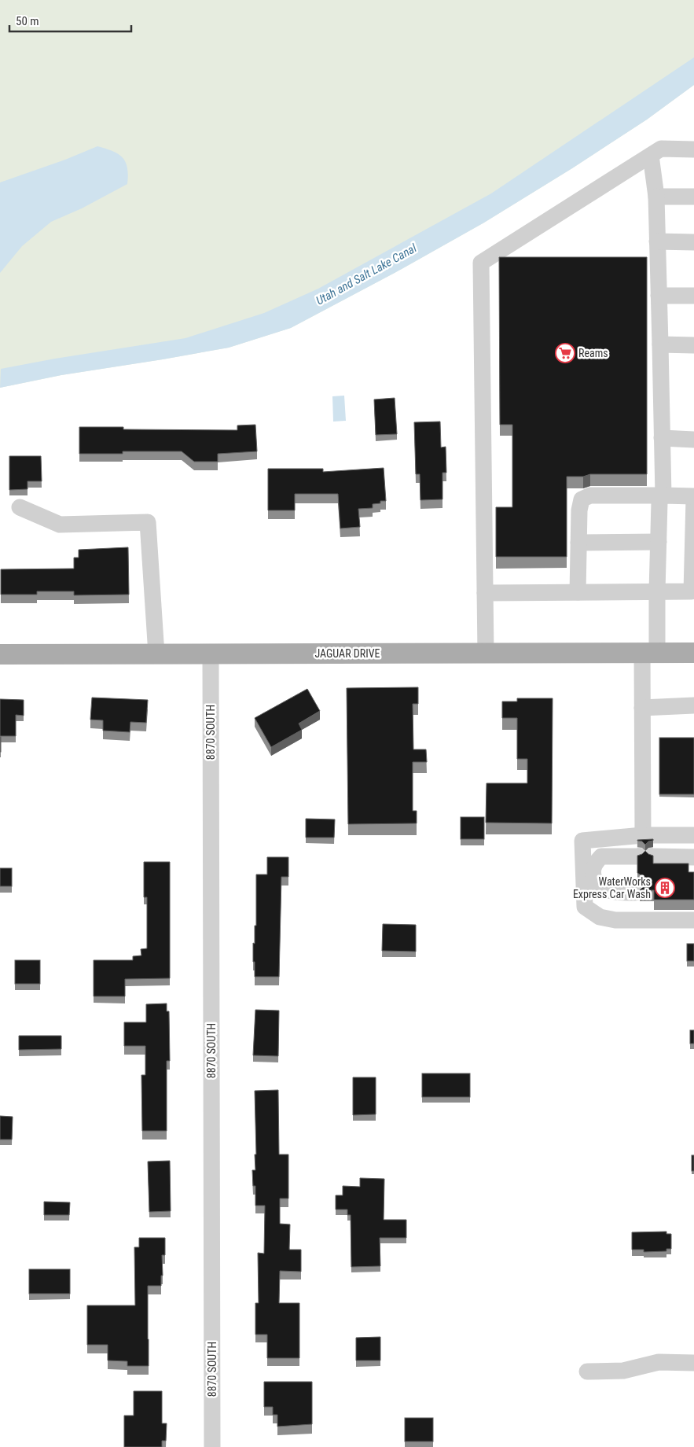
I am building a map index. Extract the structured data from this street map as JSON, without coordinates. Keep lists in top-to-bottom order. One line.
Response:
{"streets":{"main road":["JAGUAR DRIVE"],"street":["8870 SOUTH"]},"crossings":[["JAGUAR DRIVE","8870 SOUTH"]],"water":["Utah and Salt Lake Canal"],"places":{"supermarket":["Reams"],"building":["WaterWorks Express Car Wash"]},"scale_bar":"50 m"}
